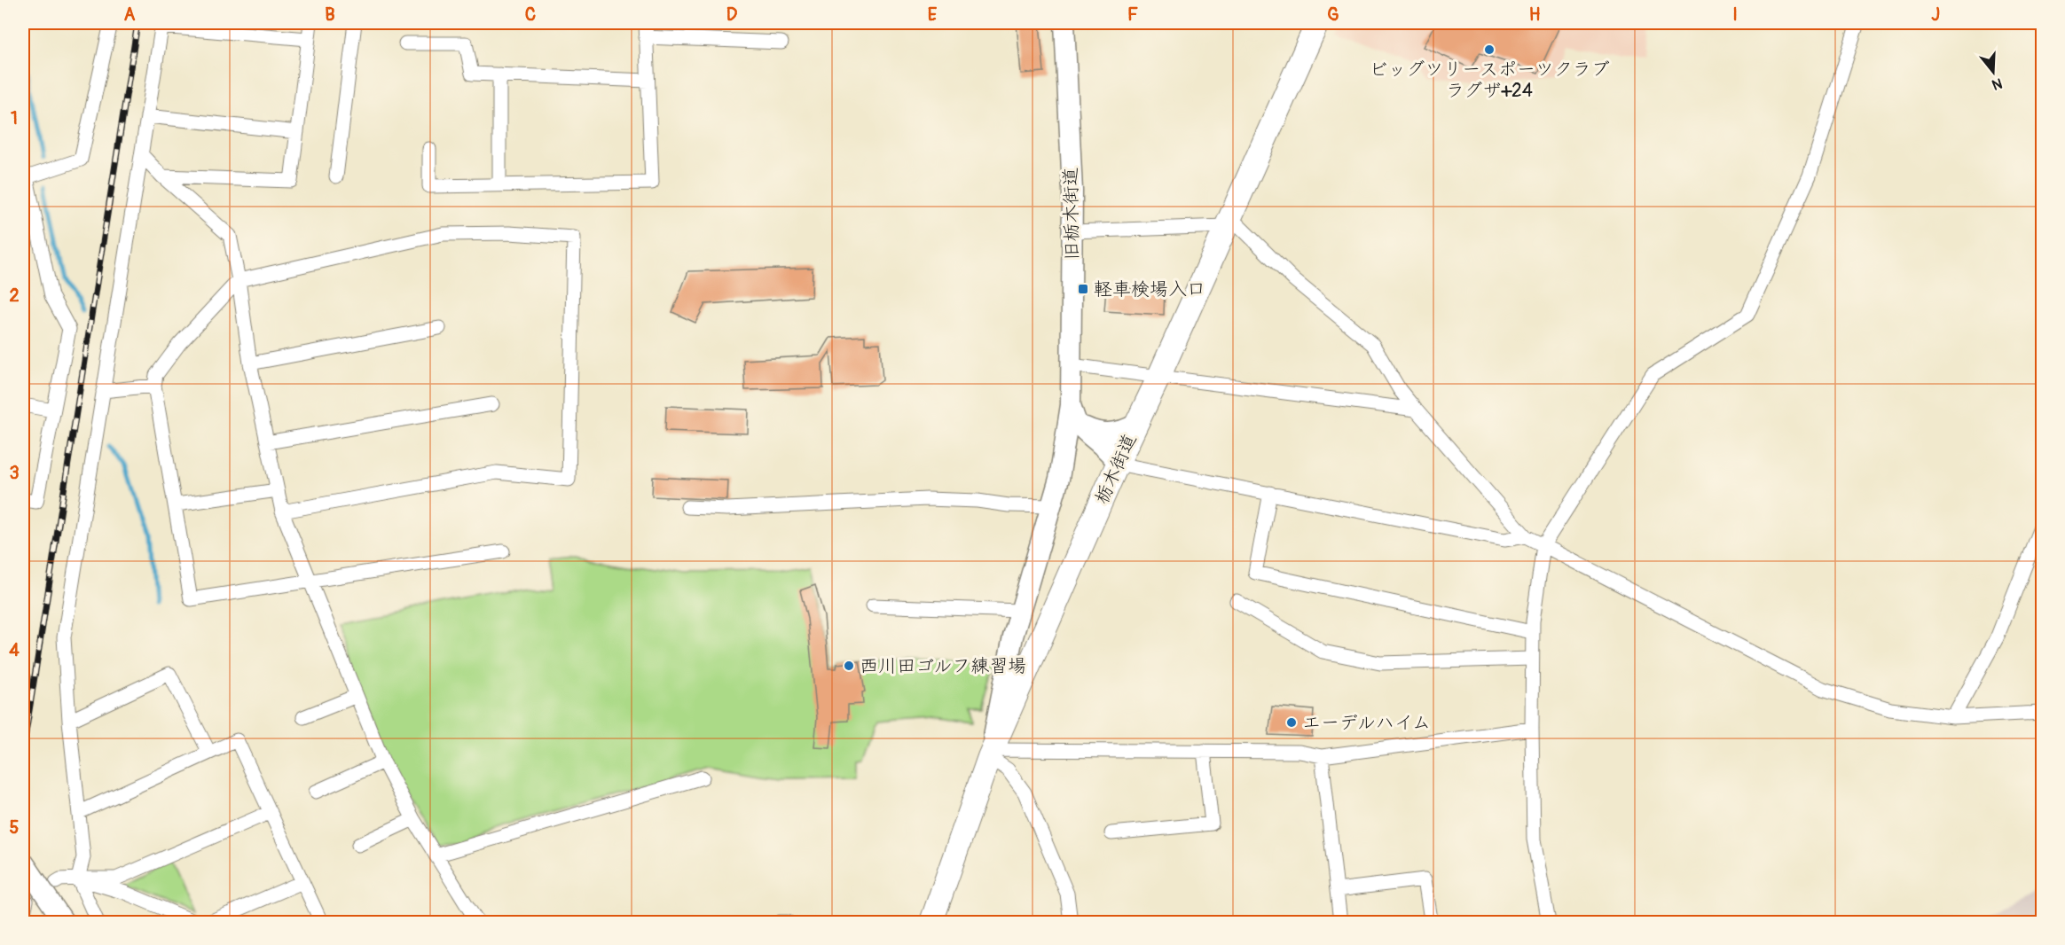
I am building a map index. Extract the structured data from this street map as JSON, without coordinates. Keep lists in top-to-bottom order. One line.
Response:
{"streets":{"main road":["旧栃木街道","栃木街道"]},"crossings":[["旧栃木街道","栃木街道"]],"places":{"other":["ビッグツリースポーツクラブ ラグザ+24","西川田ゴルフ練習場","エーデルハイム"],"transit":["軽車検場入口"]},"north":"bottom","grid":{"columns":["A","B","C","D","E","F","G","H","I","J"],"rows":["1","2","3","4","5"]}}
